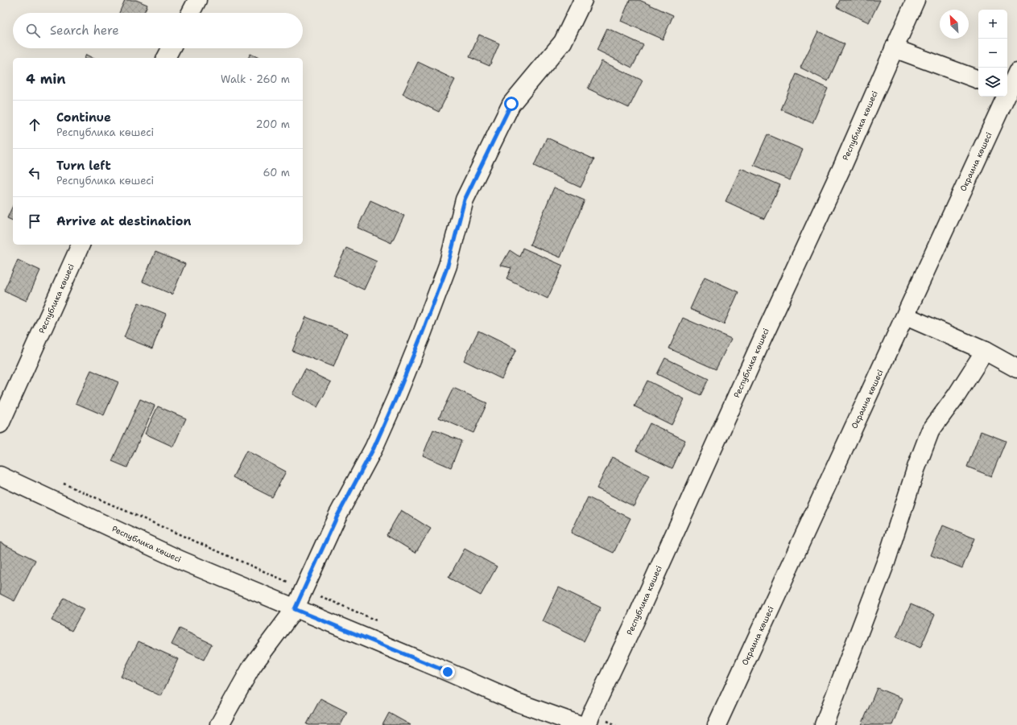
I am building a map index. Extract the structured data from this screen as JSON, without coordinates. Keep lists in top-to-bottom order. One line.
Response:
{"streets":{"street":["Республика көшесі","Окраина көшесі"]},"north":"top left","page":{"map_buttons":["+","−"],"search":"Search here","heading":["4 min","Walk · 260 m"],"list":[["Continue","Республика көшесі","200 m"],["Turn left","Республика көшесі","60 m"],"Arrive at destination"]}}
